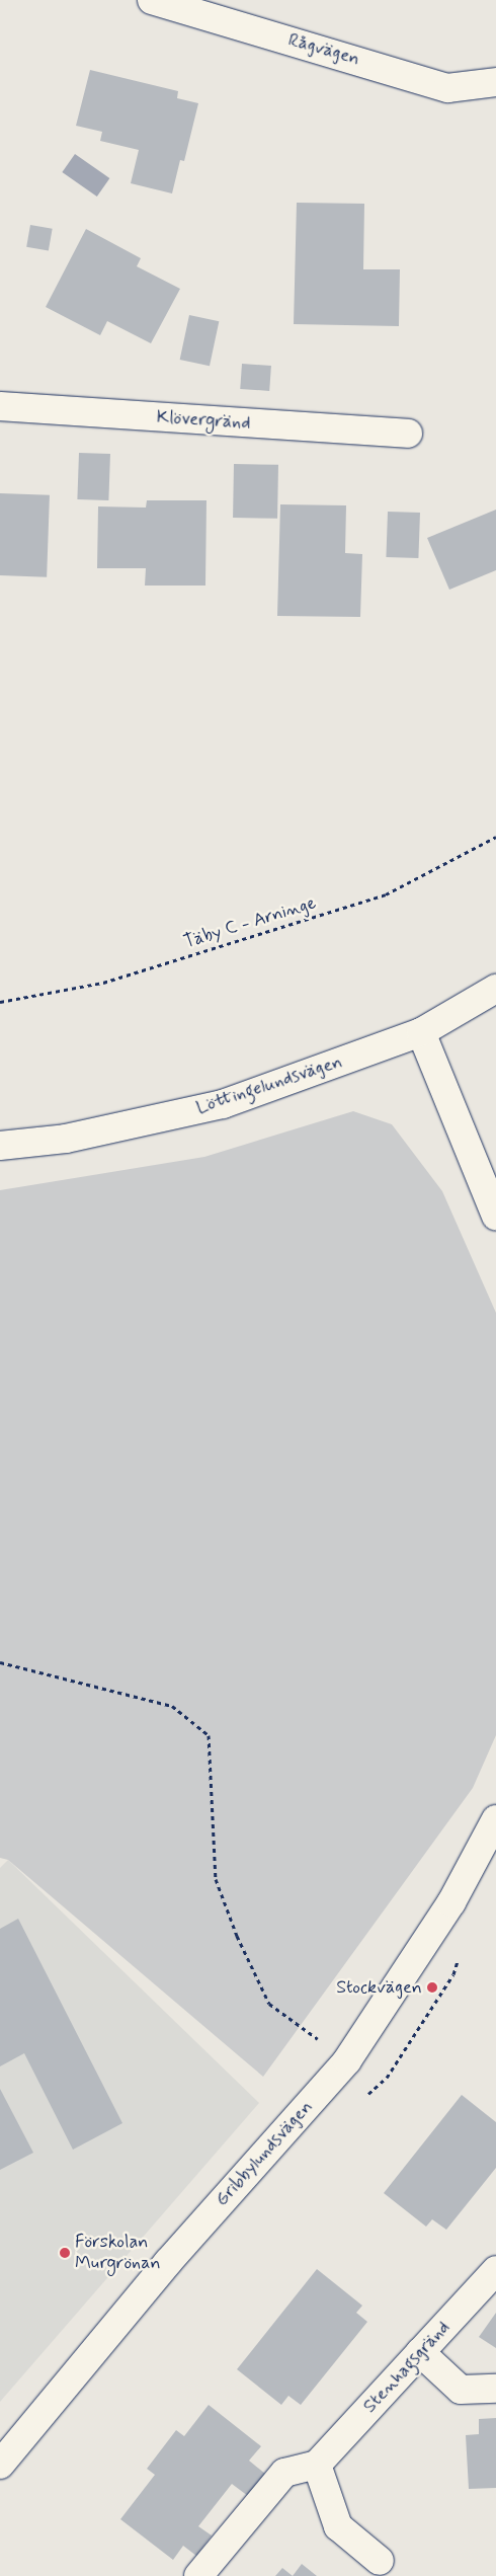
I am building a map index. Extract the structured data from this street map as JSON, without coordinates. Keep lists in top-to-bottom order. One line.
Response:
{"streets":{"street":["Rågvägen","Klövergränd","Löttingelundsvägen","Gribbylundsvägen","Stenhagsgränd"],"path":["Täby C - Arninge"]},"places":["Stockvägen","Förskolan Murgrönan"]}
